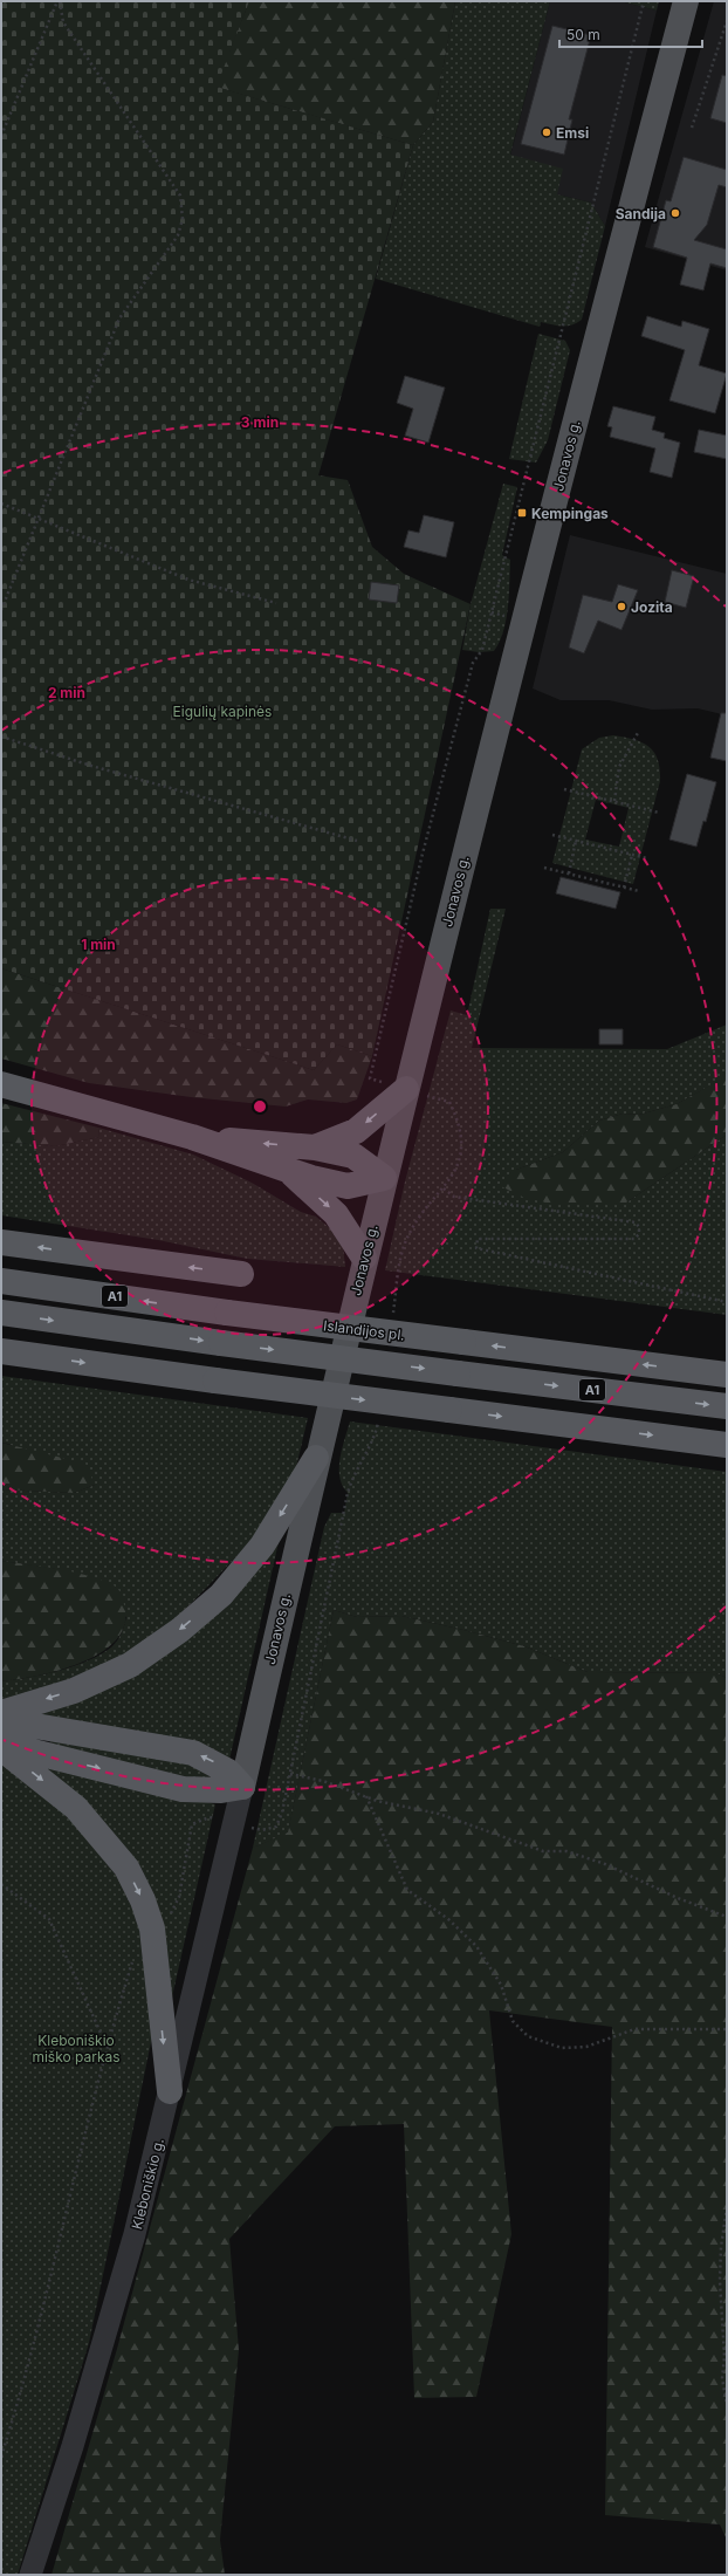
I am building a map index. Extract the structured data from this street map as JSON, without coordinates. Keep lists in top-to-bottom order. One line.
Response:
{"streets":{"highway":["A1","Islandijos pl."],"main road":["Jonavos g."],"street":["Kleboniškio g."]},"crossings":[["Jonavos g.","Kleboniškio g."]],"parks":["Eigulių kapinės","Kleboniškio miško parkas"],"places":{"other":["Emsi","Sandija","Jozita"],"transit":["Kempingas"]},"scale_bar":"50 m","rings":["3 min","2 min","1 min"]}
